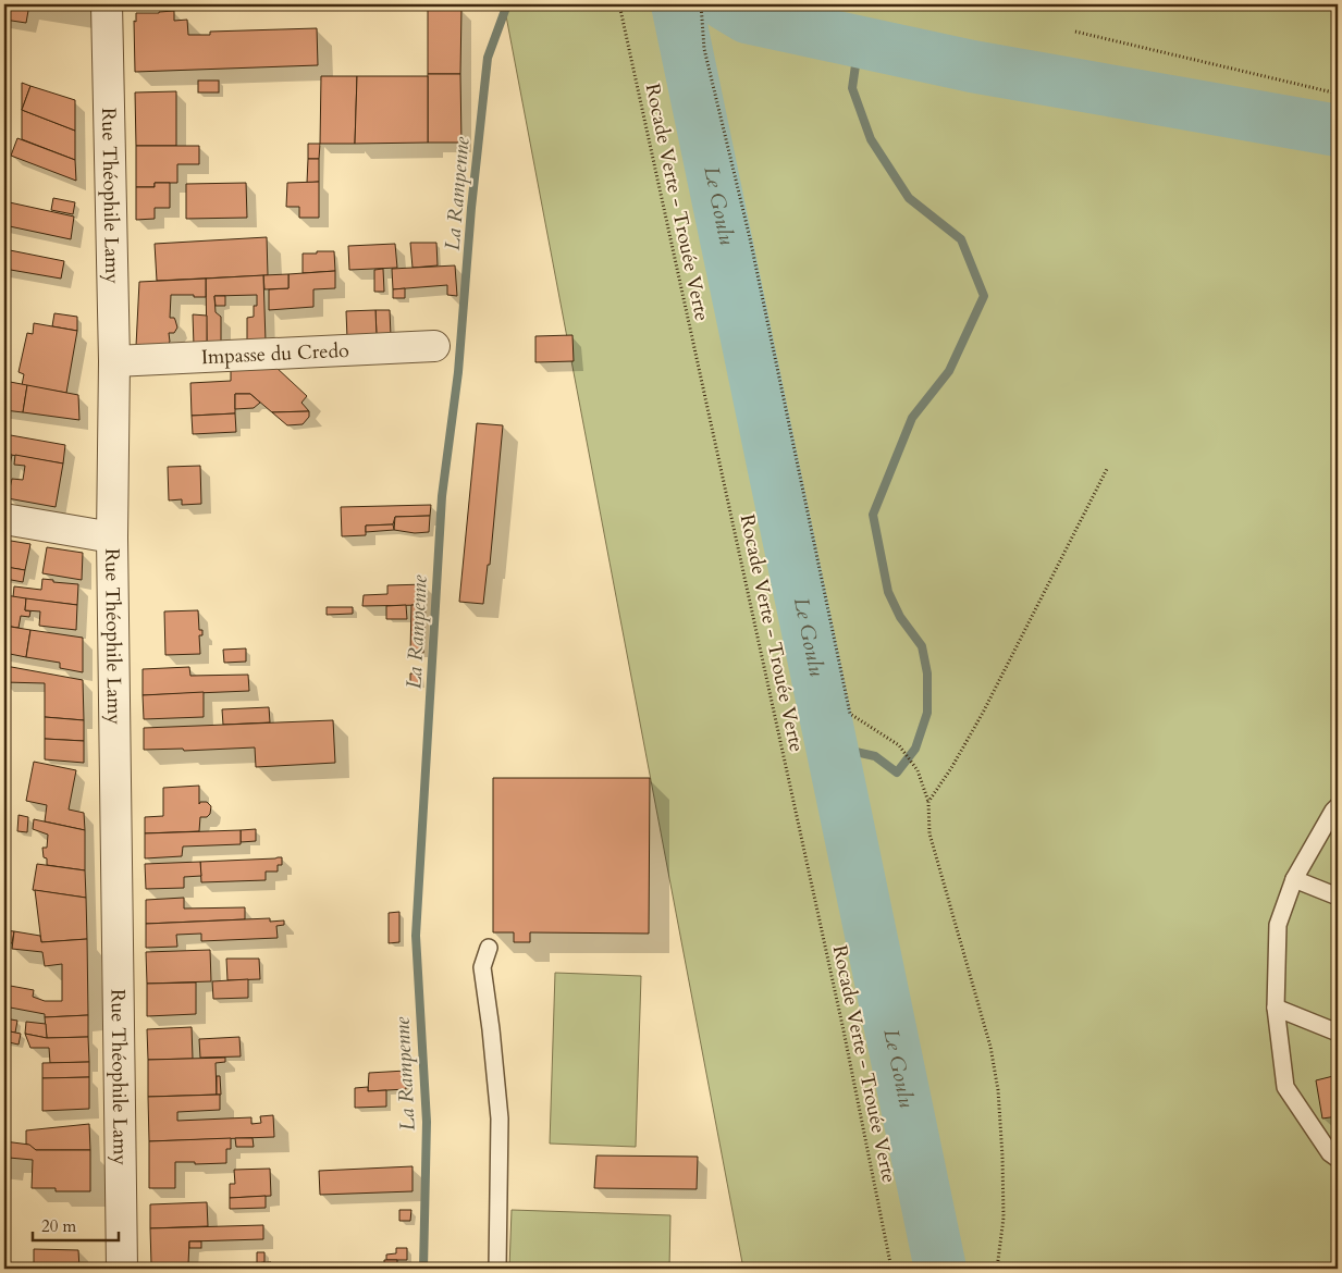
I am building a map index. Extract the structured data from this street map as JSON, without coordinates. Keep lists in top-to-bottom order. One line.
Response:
{"streets":{"street":["Rue Théophile Lamy","Impasse du Credo"],"path":["Rocade Verte - Trouée Verte"]},"crossings":[["Rue Théophile Lamy","Impasse du Credo"]],"water":["La Rampenne","Le Goulu"],"scale_bar":"20 m"}
